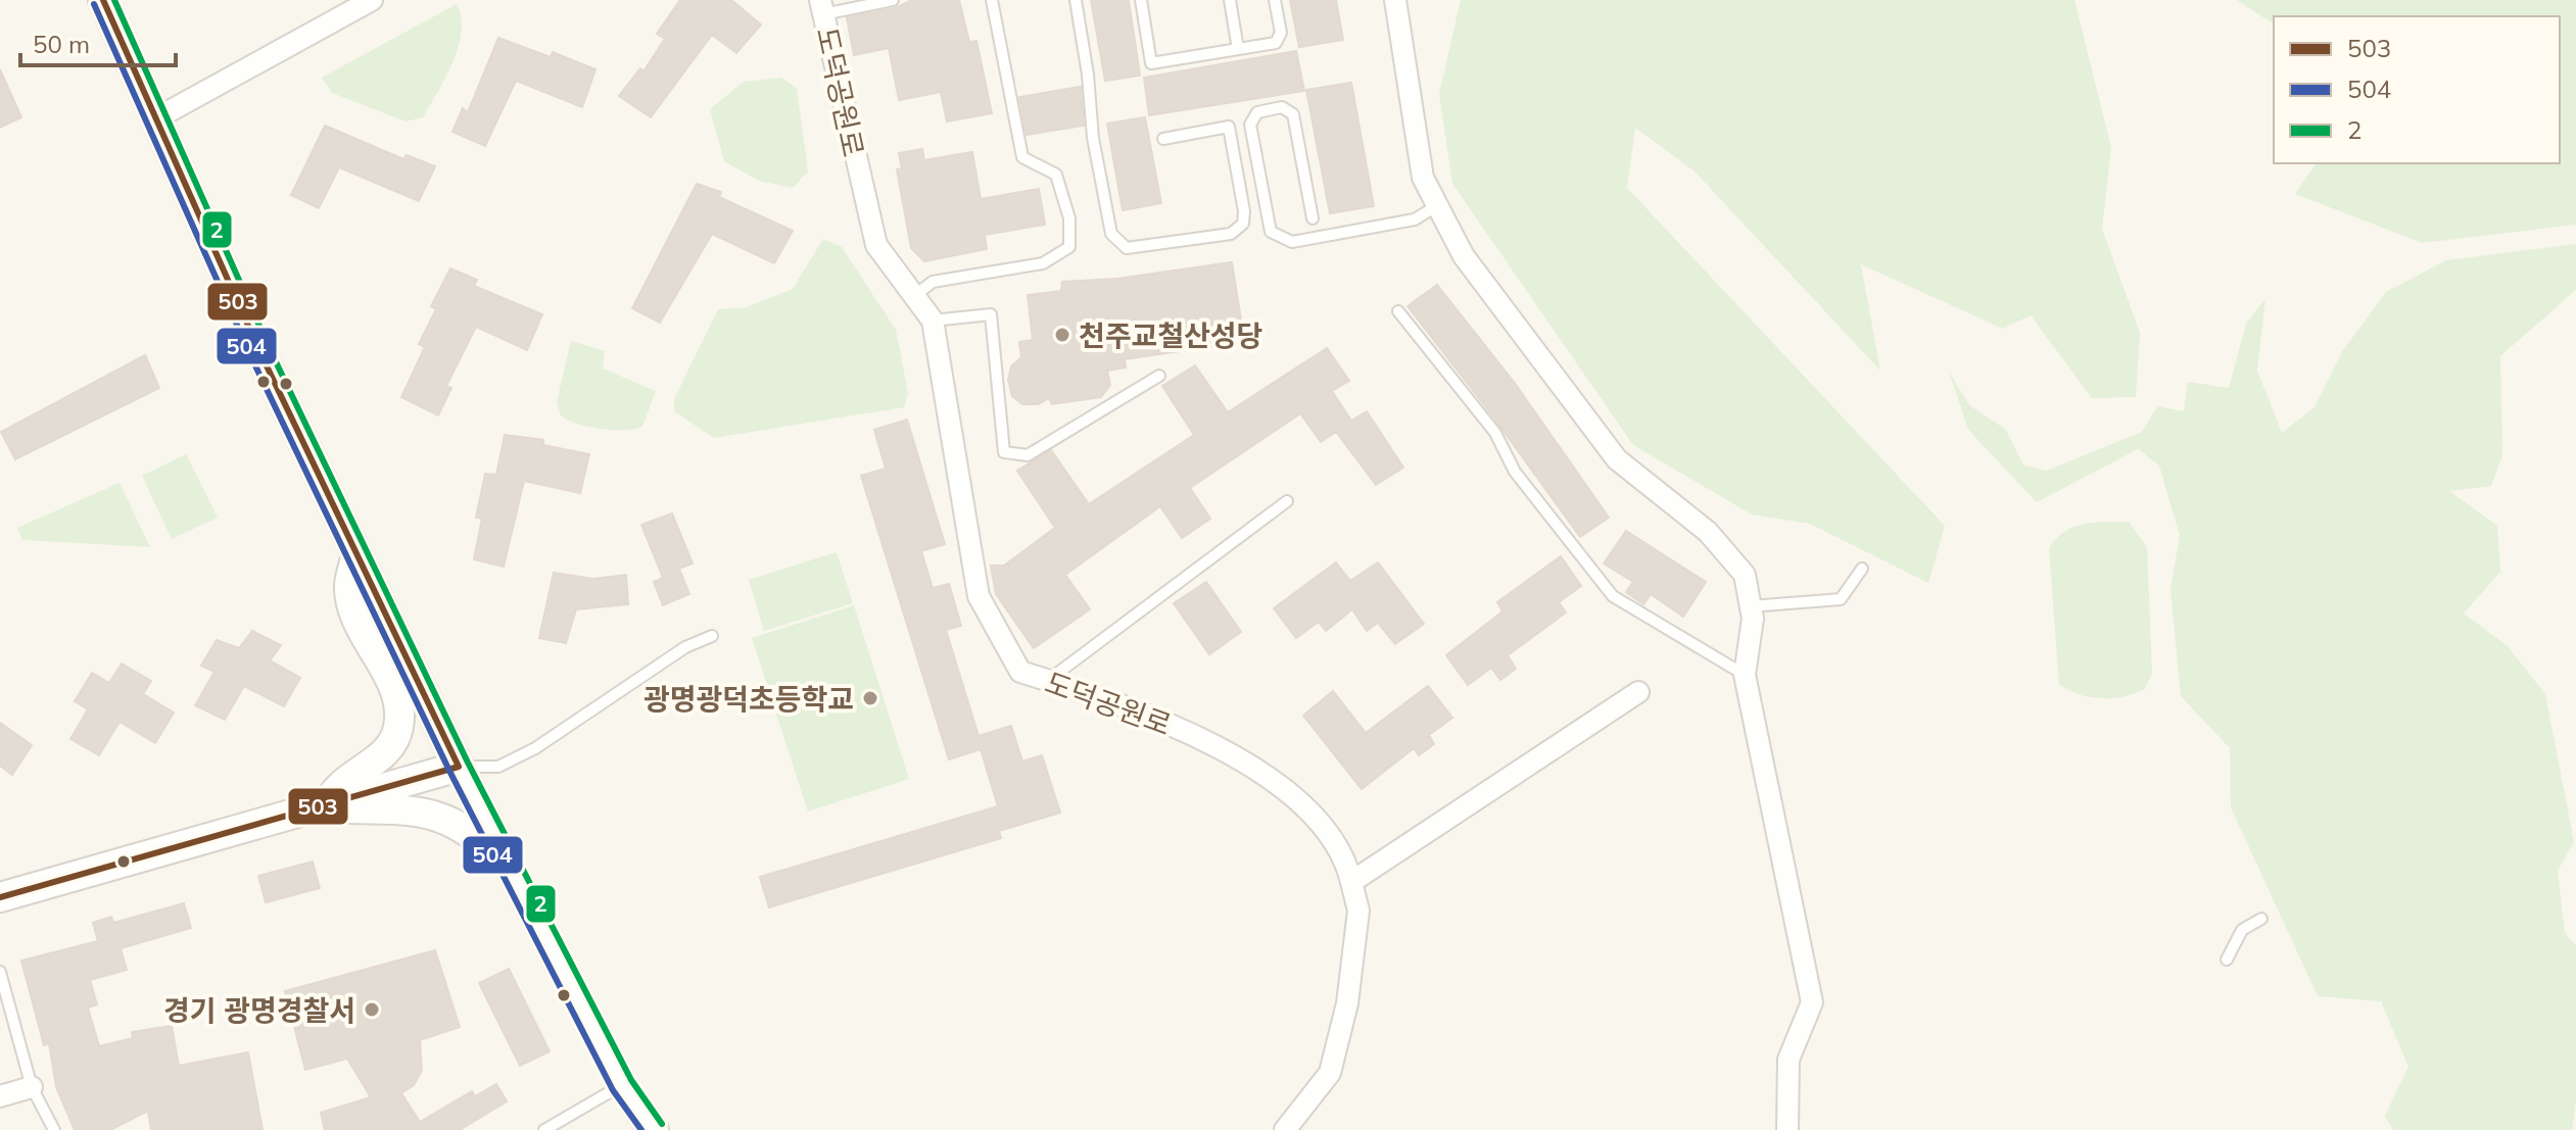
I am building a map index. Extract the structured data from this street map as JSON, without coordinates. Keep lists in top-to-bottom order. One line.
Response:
{"streets":{"street":["도덕공원로"]},"places":["천주교철산성당","광명광덕초등학교","경기 광명경찰서"],"lines":["transit line 503","transit line 2","transit line 504"],"legend":["503","504","2"],"scale_bar":"50 m"}
